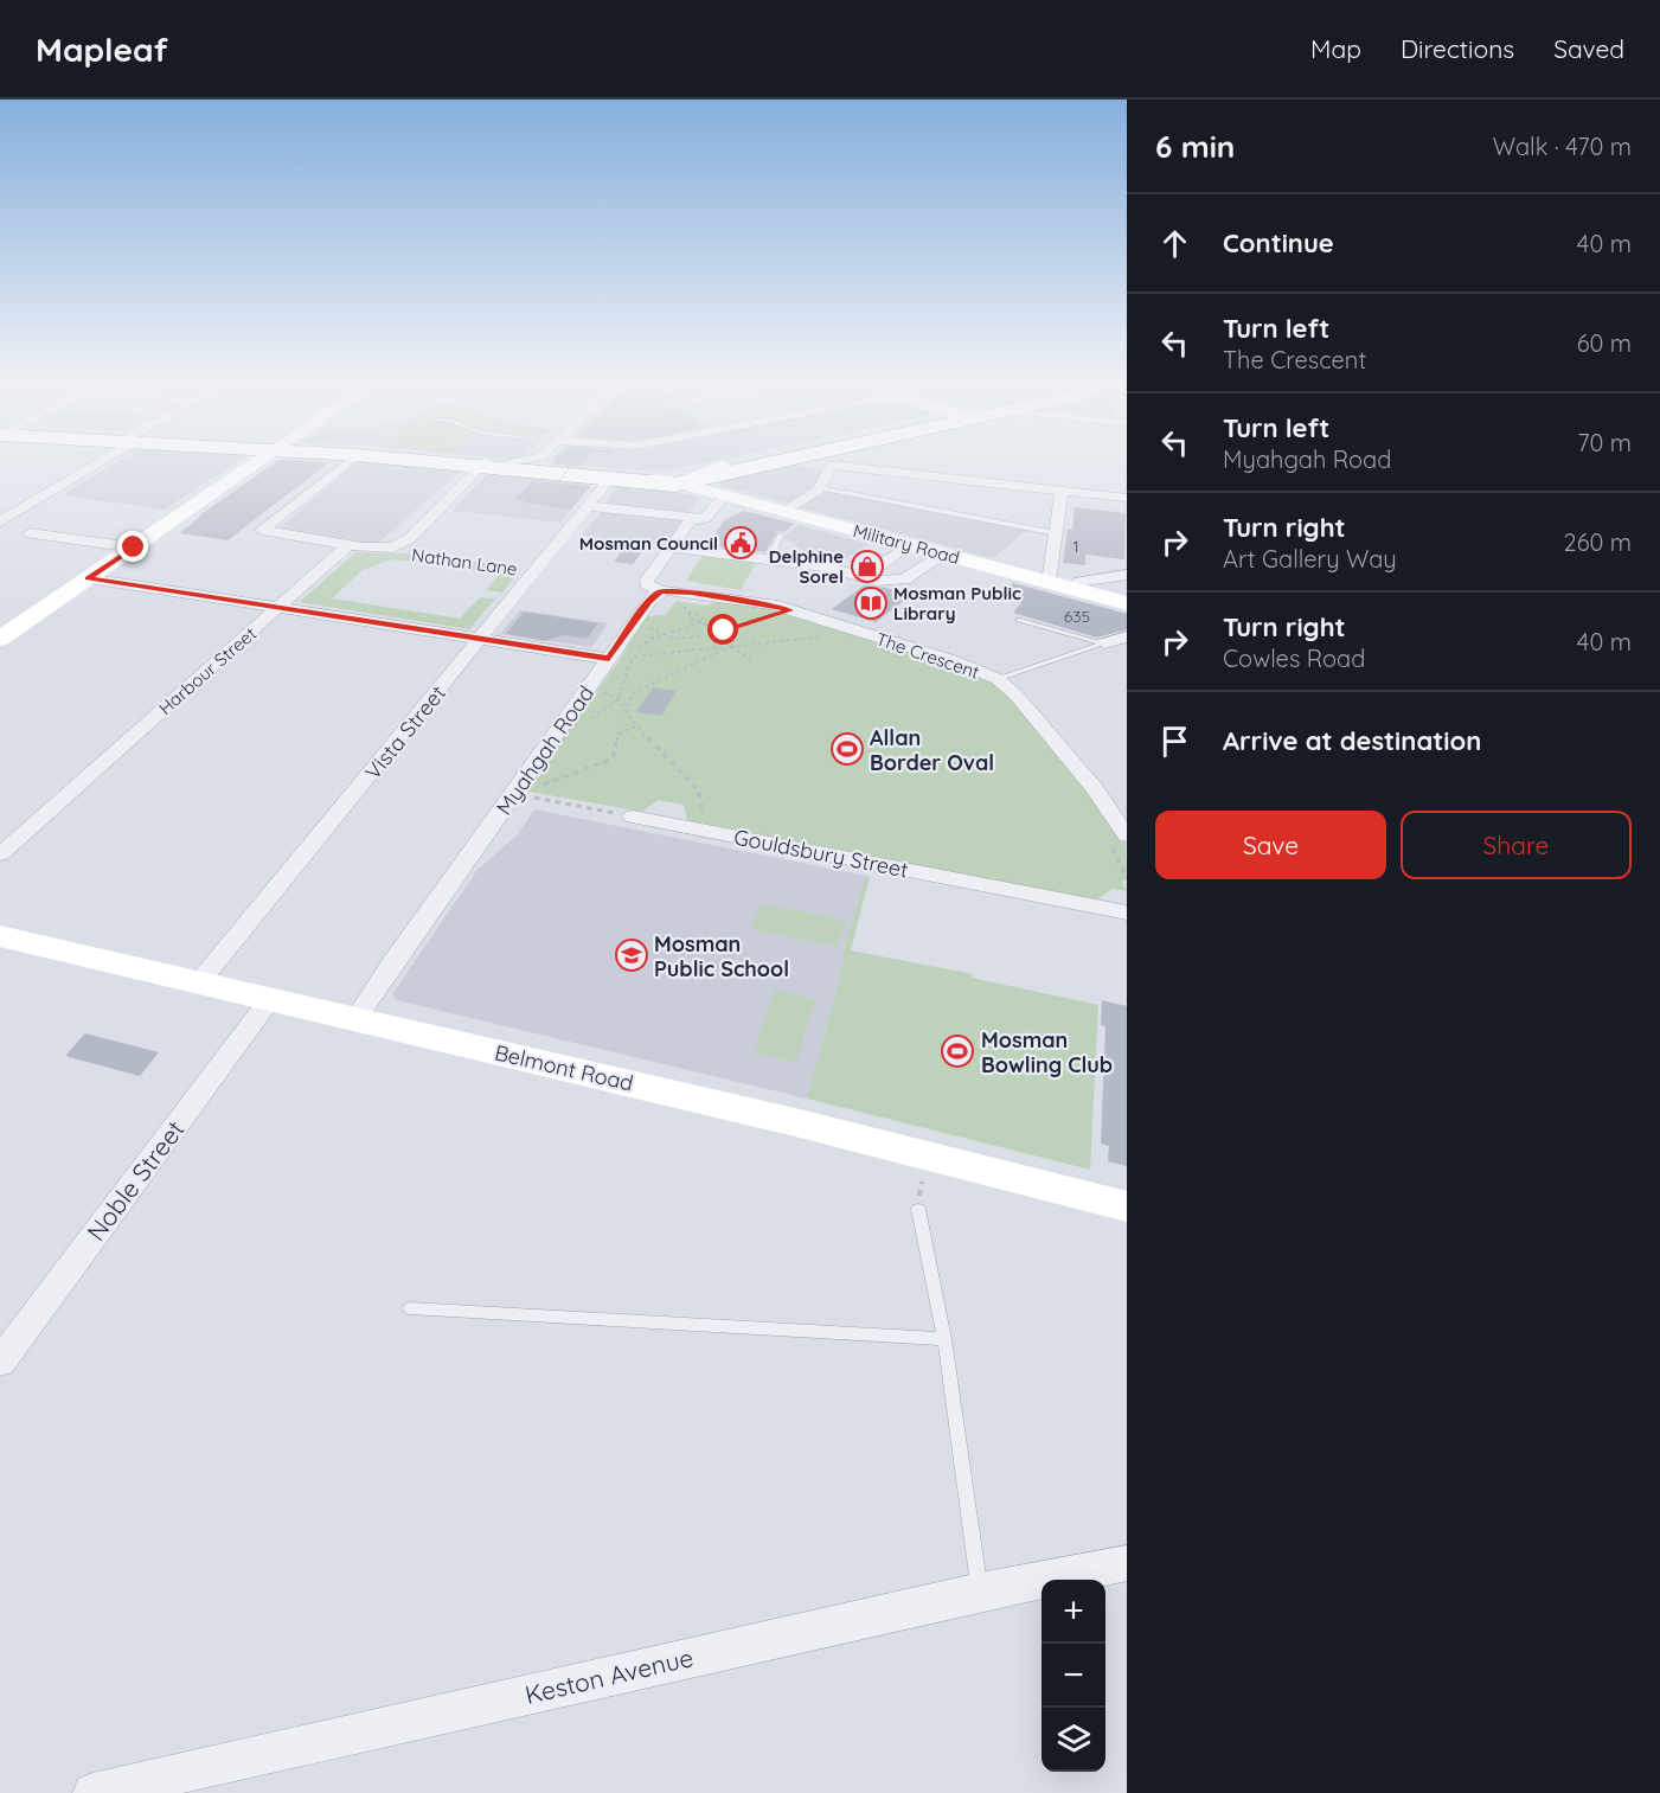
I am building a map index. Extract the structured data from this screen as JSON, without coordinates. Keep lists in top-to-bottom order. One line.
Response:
{"streets":{"highway":["Military Road"],"street":["The Crescent","Harbour Street","Vista Street","Myahgah Road","Gouldsbury Street","Belmont Road","Noble Street","Keston Avenue"],"path":["Nathan Lane"]},"crossings":[["Military Road","Vista Street"],["Nathan Lane","Vista Street"],["The Crescent","Myahgah Road"],["Vista Street","Belmont Road"],["Myahgah Road","Belmont Road"],["Belmont Road","Noble Street"]],"places":{"public building":["Mosman Council"],"shop":["Delphine Sorel"],"library":["Mosman Public Library"],"sports":["Allan Border Oval","Mosman Bowling Club"],"school or university":["Mosman Public School"]},"house_numbers":["1","635"],"page":{"header":"Mapleaf","nav":["Map","Directions","Saved"],"heading":["6 min","Walk · 470 m"],"list":[["Continue","40 m"],["Turn left","The Crescent","60 m"],["Turn left","Myahgah Road","70 m"],["Turn right","Art Gallery Way","260 m"],["Turn right","Cowles Road","40 m"],"Arrive at destination"],"buttons":["Save","Share"],"map_buttons":["+","−"]}}
